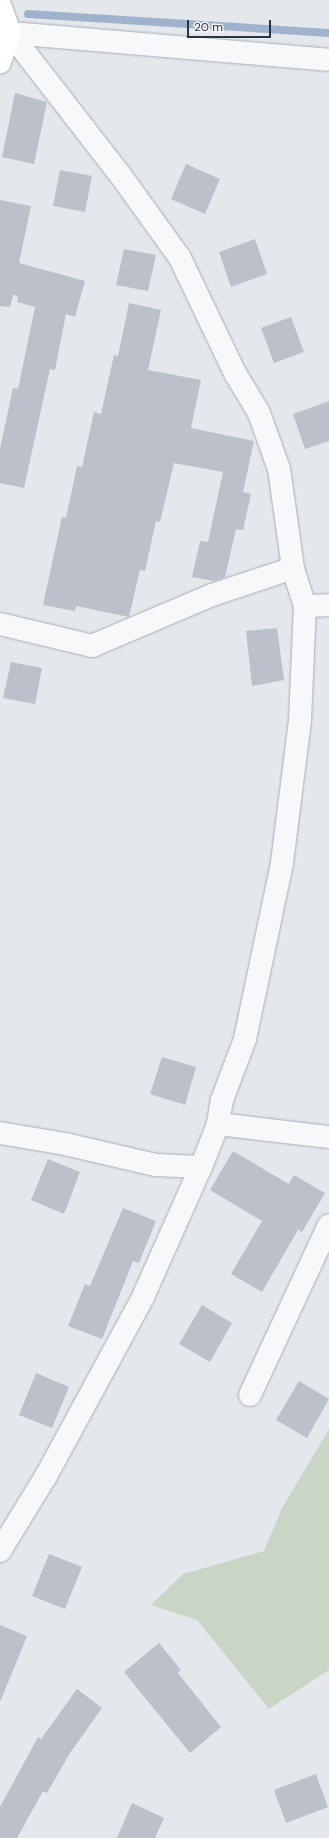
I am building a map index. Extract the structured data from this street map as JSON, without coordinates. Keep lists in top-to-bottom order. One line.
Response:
{"scale_bar":"20 m"}
